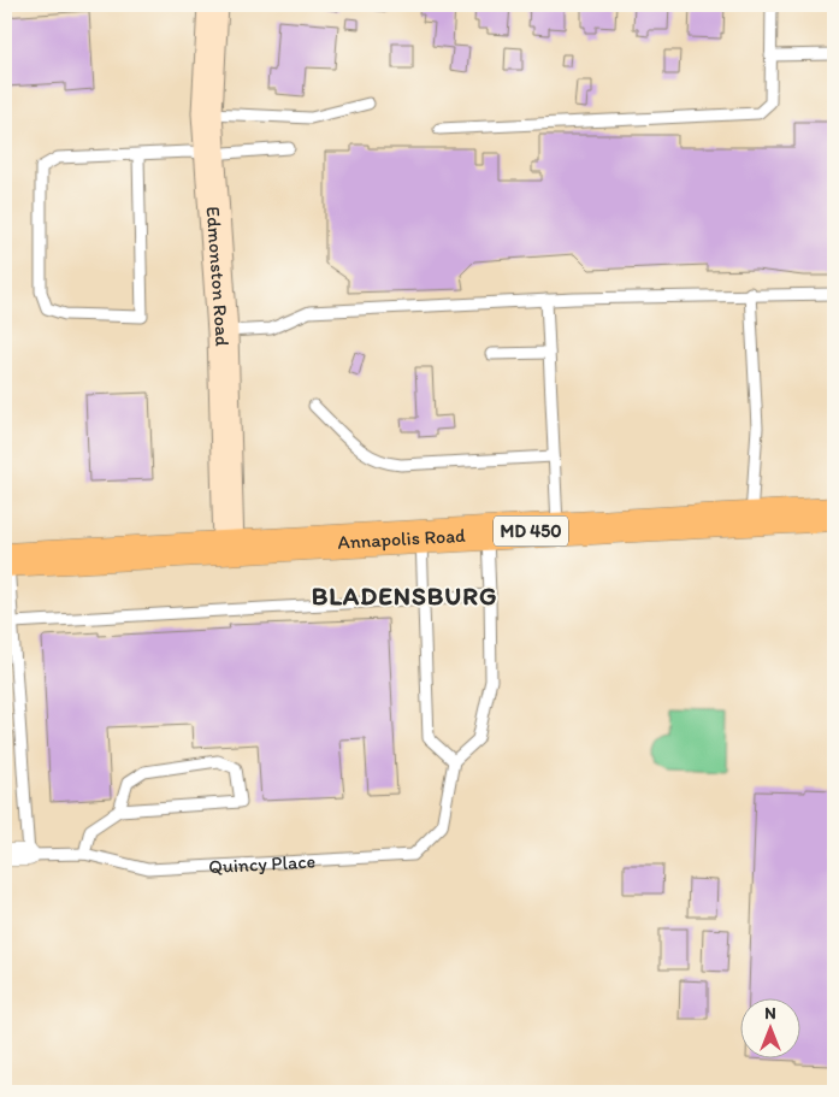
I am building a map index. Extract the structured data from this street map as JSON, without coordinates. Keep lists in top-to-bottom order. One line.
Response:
{"streets":{"main road":["MD 450","Annapolis Road"],"street":["Edmonston Road","Quincy Place"]},"crossings":[["Edmonston Road","Annapolis Road"]],"districts":["BLADENSBURG"],"north":"top"}
